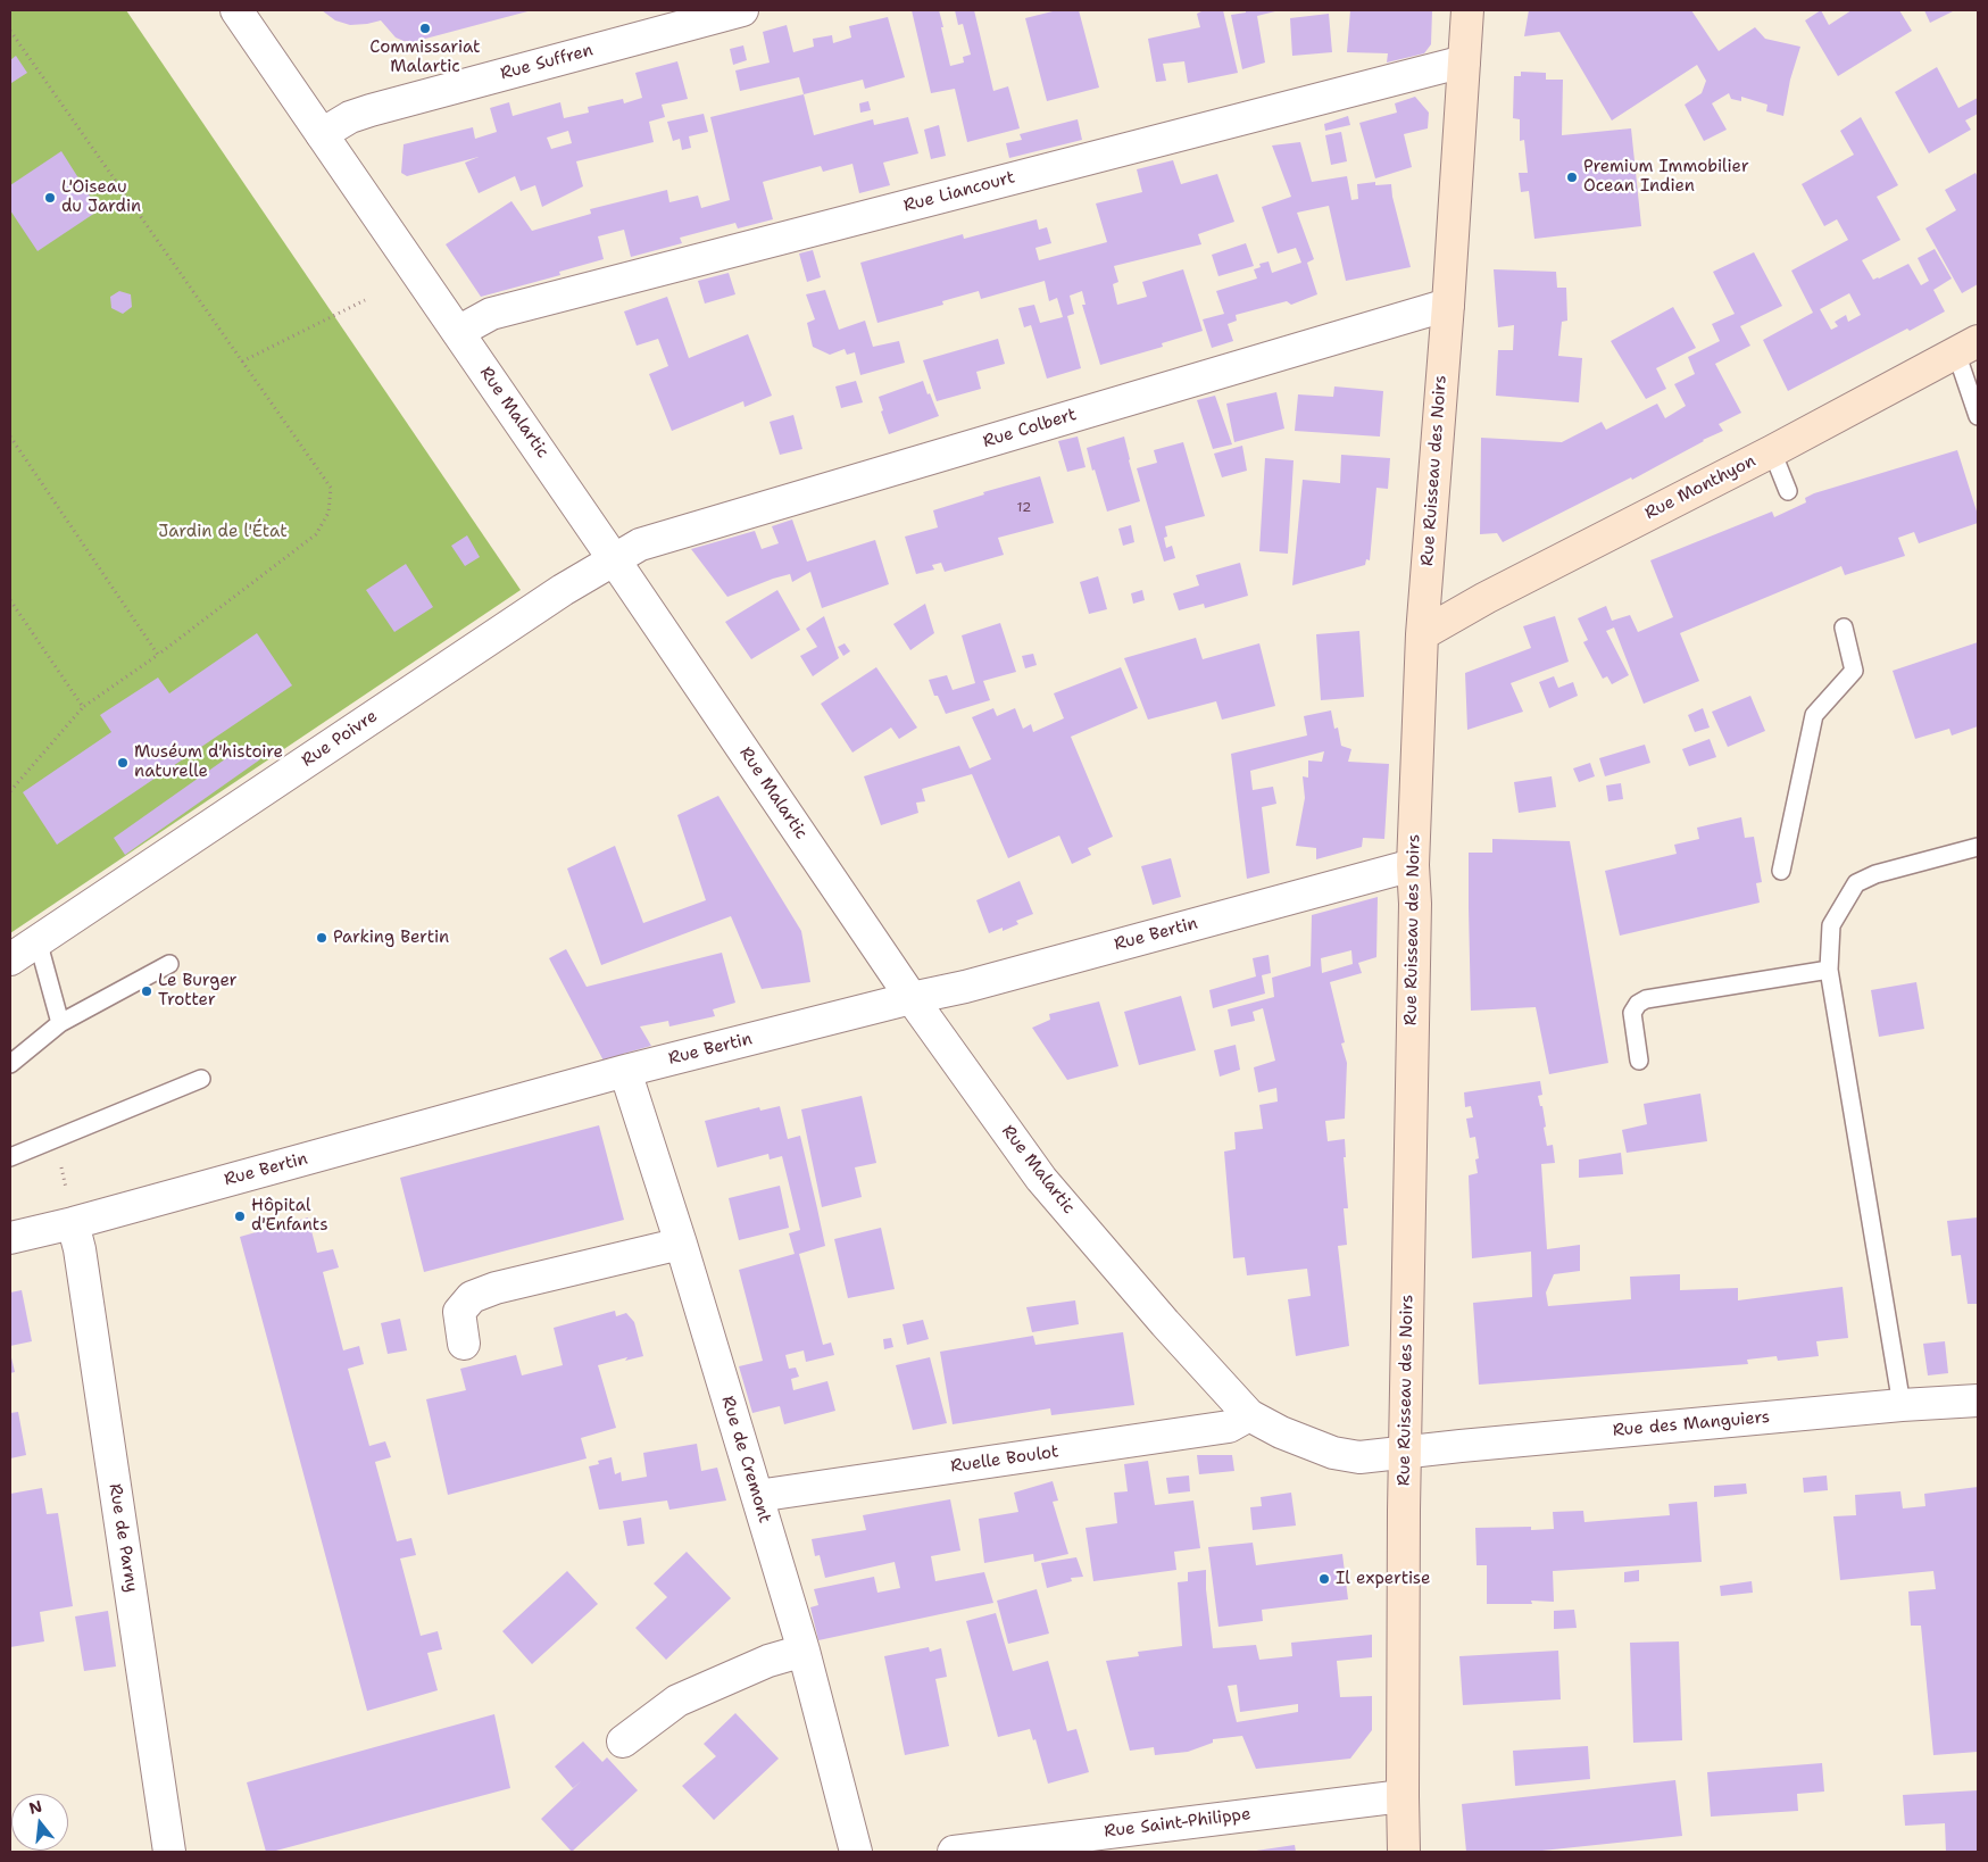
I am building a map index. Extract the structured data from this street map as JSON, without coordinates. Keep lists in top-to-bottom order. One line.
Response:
{"streets":{"main road":["Rue Ruisseau des Noirs","Rue Monthyon"],"street":["Rue Suffren","Rue Liancourt","Rue Malartic","Rue Colbert","Rue Poivre","Rue Bertin","Rue des Manguiers","Rue de Cremont","Ruelle Boulot","Rue de Parny","Rue Saint-Philippe"]},"crossings":[["Rue Suffren","Rue Malartic"],["Rue Liancourt","Rue Malartic"],["Rue Liancourt","Rue Ruisseau des Noirs"],["Rue Malartic","Rue Colbert"],["Rue Malartic","Rue Ruisseau des Noirs"],["Rue Malartic","Rue Poivre"],["Rue Malartic","Rue Bertin"],["Rue Malartic","Rue des Manguiers"],["Rue Malartic","Ruelle Boulot"],["Rue Colbert","Rue Ruisseau des Noirs"],["Rue Colbert","Rue Poivre"],["Rue Ruisseau des Noirs","Rue Monthyon"],["Rue Ruisseau des Noirs","Rue Bertin"],["Rue Ruisseau des Noirs","Rue des Manguiers"],["Rue Ruisseau des Noirs","Rue Saint-Philippe"],["Rue Bertin","Rue de Cremont"],["Rue Bertin","Rue de Parny"],["Rue de Cremont","Ruelle Boulot"]],"parks":["Jardin de l'État"],"places":["Commissariat Malartic","Premium Immobilier Ocean Indien","L'Oiseau du Jardin","Muséum d'histoire naturelle","Parking Bertin","Le Burger Trotter","Hôpital d'Enfants","Il expertise"],"house_numbers":["12"],"north":"top"}
